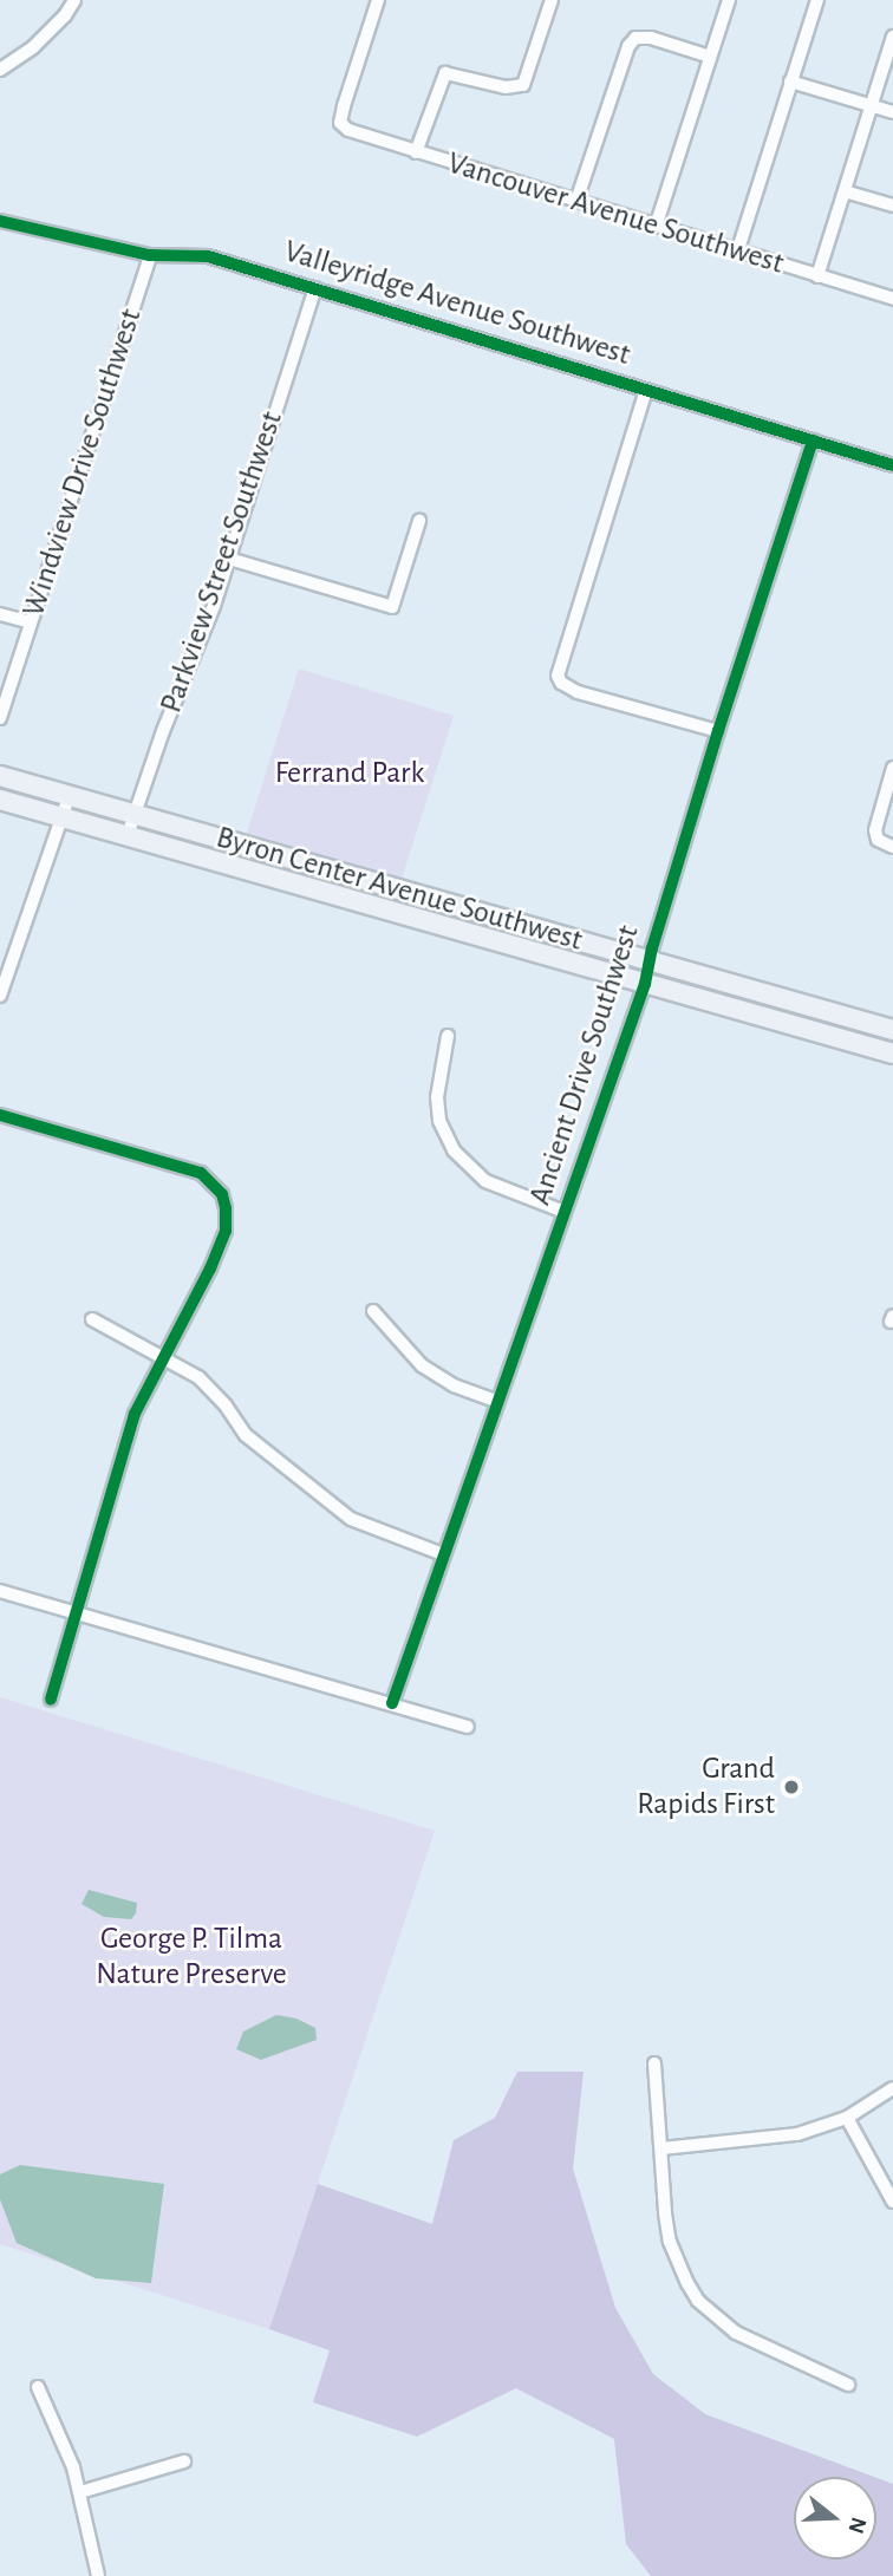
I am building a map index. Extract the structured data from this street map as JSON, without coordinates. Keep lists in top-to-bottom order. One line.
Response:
{"streets":{"main road":["Byron Center Avenue Southwest"],"street":["Vancouver Avenue Southwest","Valleyridge Avenue Southwest","Windview Drive Southwest","Parkview Street Southwest","Ancient Drive Southwest"]},"crossings":[["Valleyridge Avenue Southwest","Windview Drive Southwest"],["Valleyridge Avenue Southwest","Parkview Street Southwest"],["Valleyridge Avenue Southwest","Ancient Drive Southwest"],["Parkview Street Southwest","Byron Center Avenue Southwest"],["Byron Center Avenue Southwest","Ancient Drive Southwest"]],"parks":["Ferrand Park","George P. Tilma Nature Preserve"],"places":["Grand Rapids First"],"north":"right"}
